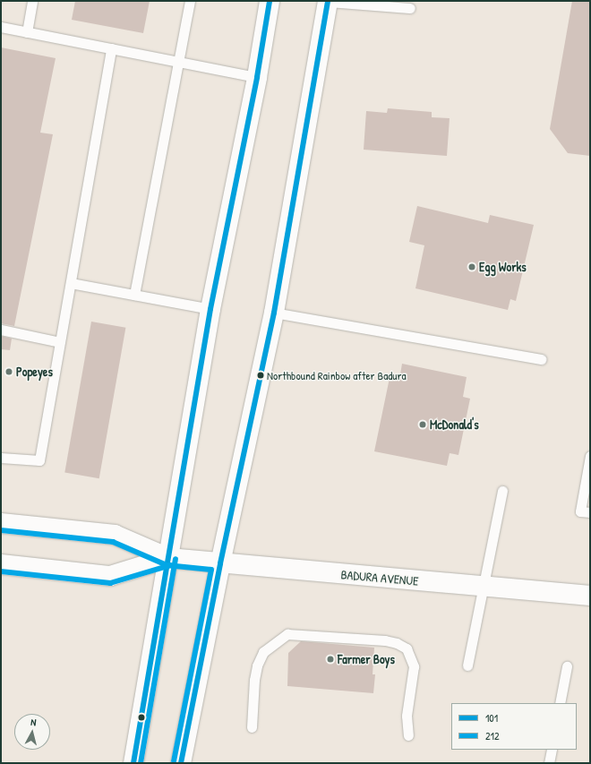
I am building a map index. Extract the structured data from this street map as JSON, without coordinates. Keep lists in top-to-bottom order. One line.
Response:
{"streets":{"main road":["BADURA AVENUE"]},"places":["Egg Works","Popeyes","Northbound Rainbow after Badura","McDonald's","Farmer Boys"],"lines":["transit line 101","transit line 212"],"legend":["101","212"],"north":"top"}
